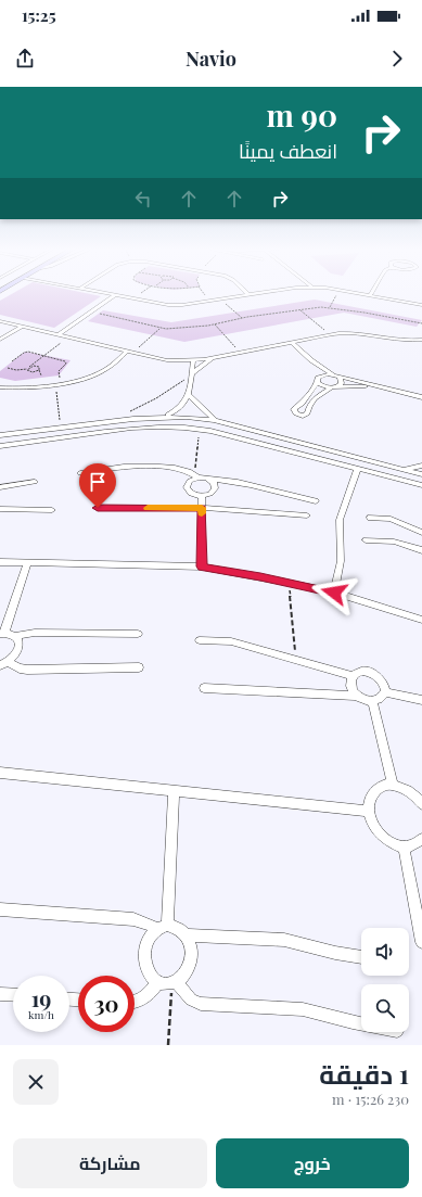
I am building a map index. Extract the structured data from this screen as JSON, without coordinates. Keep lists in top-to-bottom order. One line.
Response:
{"page":{"status":"15:25","header":"Navio","turn":["90 m","انعطف يمينًا"],"speed":"19 km/h","limit":"30","heading":["1 دقيقة","230 m · 15:26"],"buttons":["خروج","مشاركة"]}}
